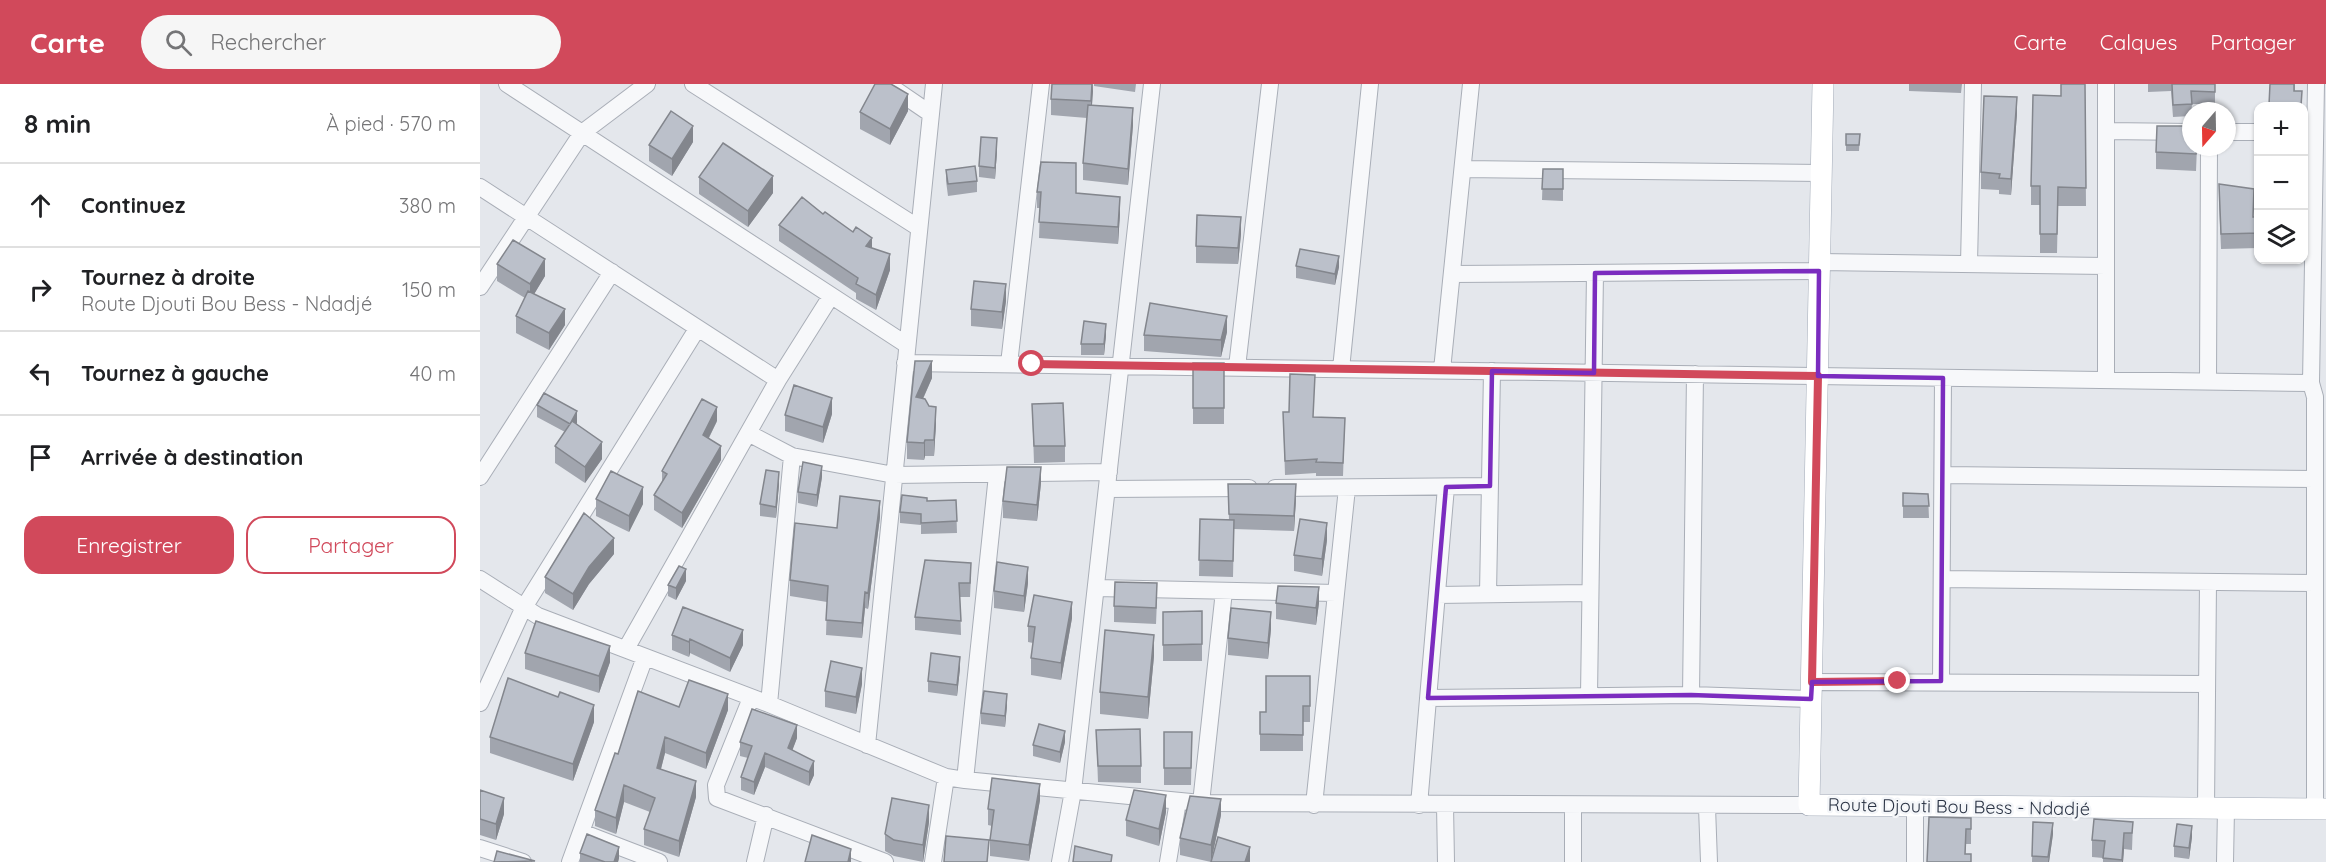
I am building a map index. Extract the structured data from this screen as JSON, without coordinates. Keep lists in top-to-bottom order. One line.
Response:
{"streets":{"main road":["Route Djouti Bou Bess - Ndadjé"]},"north":"bottom","page":{"header":"Carte","search":"Rechercher","nav":["Carte","Calques","Partager"],"heading":["8 min","À pied · 570 m"],"map_buttons":["+","−"],"list":[["Continuez","380 m"],["Tournez à droite","Route Djouti Bou Bess - Ndadjé","150 m"],["Tournez à gauche","40 m"],"Arrivée à destination"],"buttons":["Enregistrer","Partager"]}}
